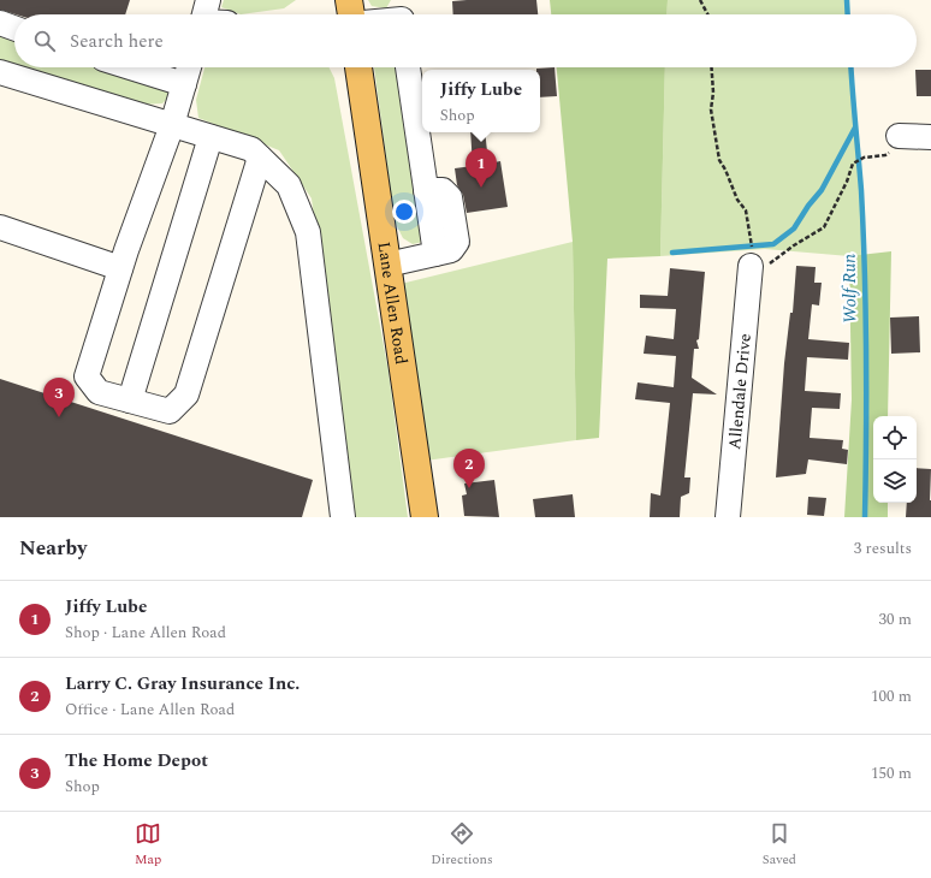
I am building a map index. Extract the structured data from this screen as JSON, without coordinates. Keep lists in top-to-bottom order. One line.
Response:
{"streets":{"main road":["Lane Allen Road"],"street":["Allendale Drive"]},"water":["Wolf Run"],"page":{"search":"Search here","popup":["Jiffy Lube","Shop"],"pins":["1","3","2"],"heading":["Nearby","3 results"],"list":[{"mark":"1","name":"Jiffy Lube","note":"Shop · Lane Allen Road","value":"30 m"},{"mark":"2","name":"Larry C. Gray Insurance Inc.","note":"Office · Lane Allen Road","value":"100 m"},{"mark":"3","name":"The Home Depot","note":"Shop","value":"150 m"}],"nav":["Map","Directions","Saved"]}}
